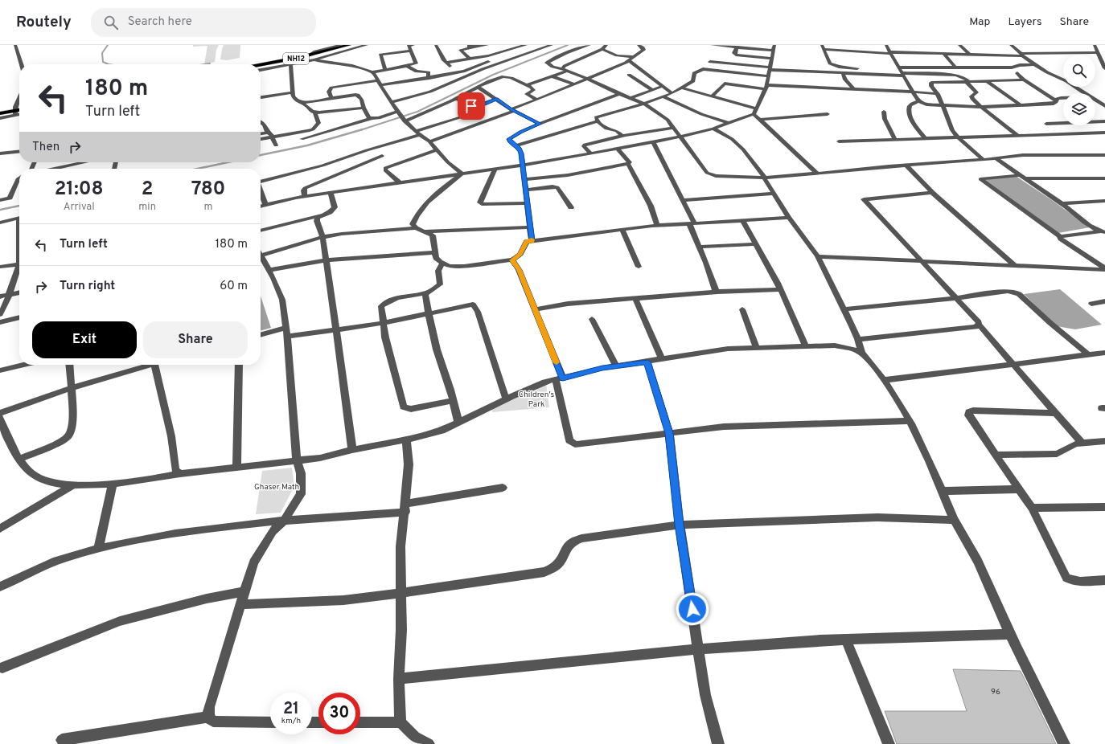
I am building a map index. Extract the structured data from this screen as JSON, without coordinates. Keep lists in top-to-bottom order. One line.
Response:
{"streets":{"highway":["NH12"]},"parks":["Children's Park","Ghaser Math"],"house_numbers":["96"],"page":{"header":"Routely","search":"Search here","nav":["Map","Layers","Share"],"turn":["180 m","Turn left"],"then":"Then","eta":["21:08","Arrival","2","min","780","m"],"list":[{"name":"Turn left","value":"180 m"},{"name":"Turn right","value":"60 m"}],"buttons":["Exit","Share"],"speed":"21 km/h","limit":"30"}}
